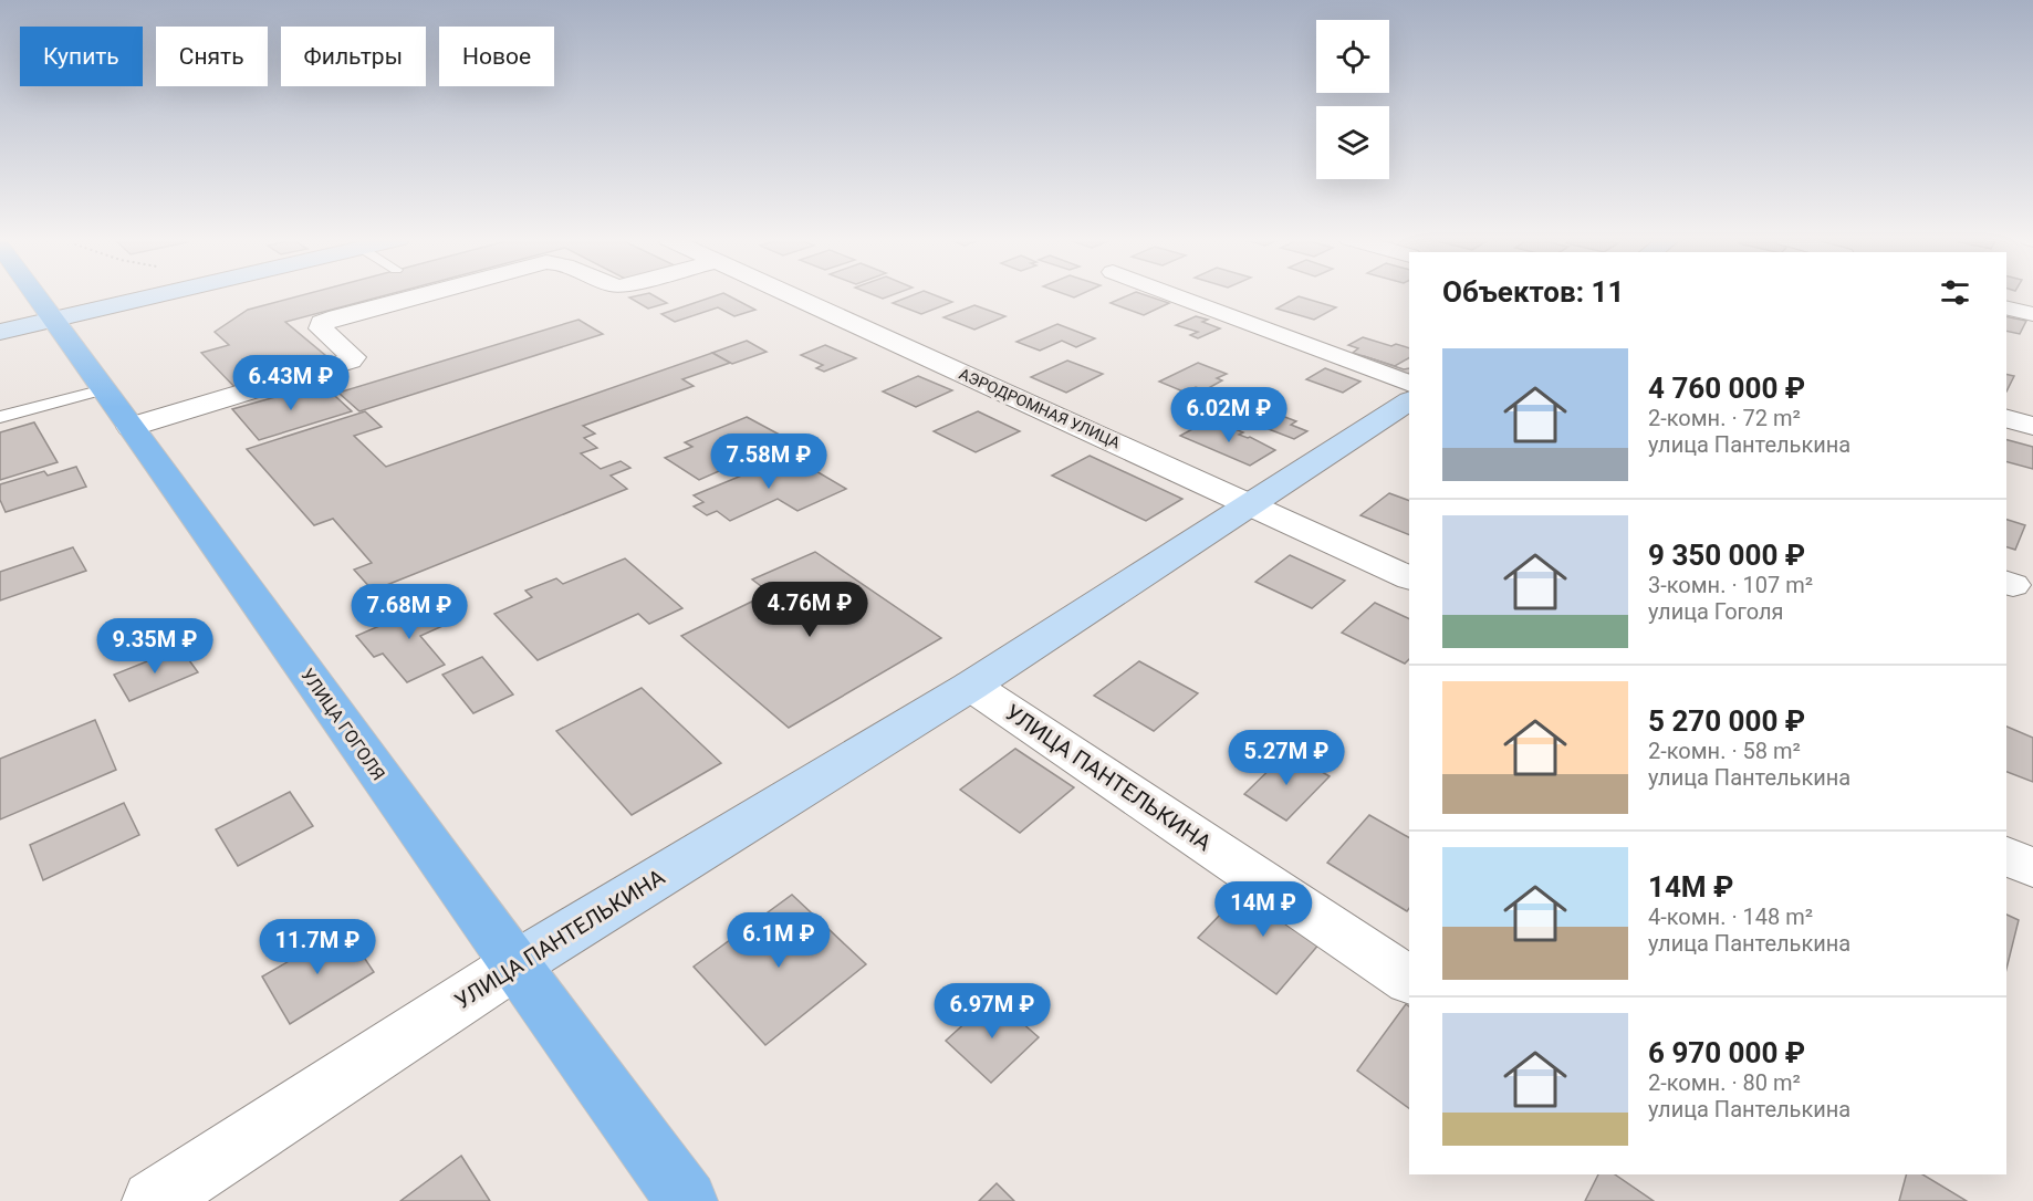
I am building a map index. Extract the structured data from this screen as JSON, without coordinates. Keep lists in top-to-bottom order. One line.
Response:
{"streets":{"main road":["УЛИЦА ГОГОЛЯ","УЛИЦА ПАНТЕЛЬКИНА"],"street":["АЭРОДРОМНАЯ УЛИЦА"]},"crossings":[["АЭРОДРОМНАЯ УЛИЦА","УЛИЦА ПАНТЕЛЬКИНА"],["УЛИЦА ГОГОЛЯ","УЛИЦА ПАНТЕЛЬКИНА"]],"page":{"chip":["Купить","Снять","Фильтры","Новое"],"heading":"Объектов: 11","list":[{"name":"4 760 000 ₽","note":"2-комн. · 72 m² · улица Пантелькина"},{"name":"9 350 000 ₽","note":"3-комн. · 107 m² · улица Гоголя"},{"name":"5 270 000 ₽","note":"2-комн. · 58 m² · улица Пантелькина"},{"name":"14M ₽","note":"4-комн. · 148 m² · улица Пантелькина"},{"name":"6 970 000 ₽","note":"2-комн. · 80 m² · улица Пантелькина"}],"price":["6.43M ₽","6.02M ₽","7.58M ₽","4.76M ₽","7.68M ₽","9.35M ₽","5.27M ₽","14M ₽","6.1M ₽","11.7M ₽","6.97M ₽"]}}
